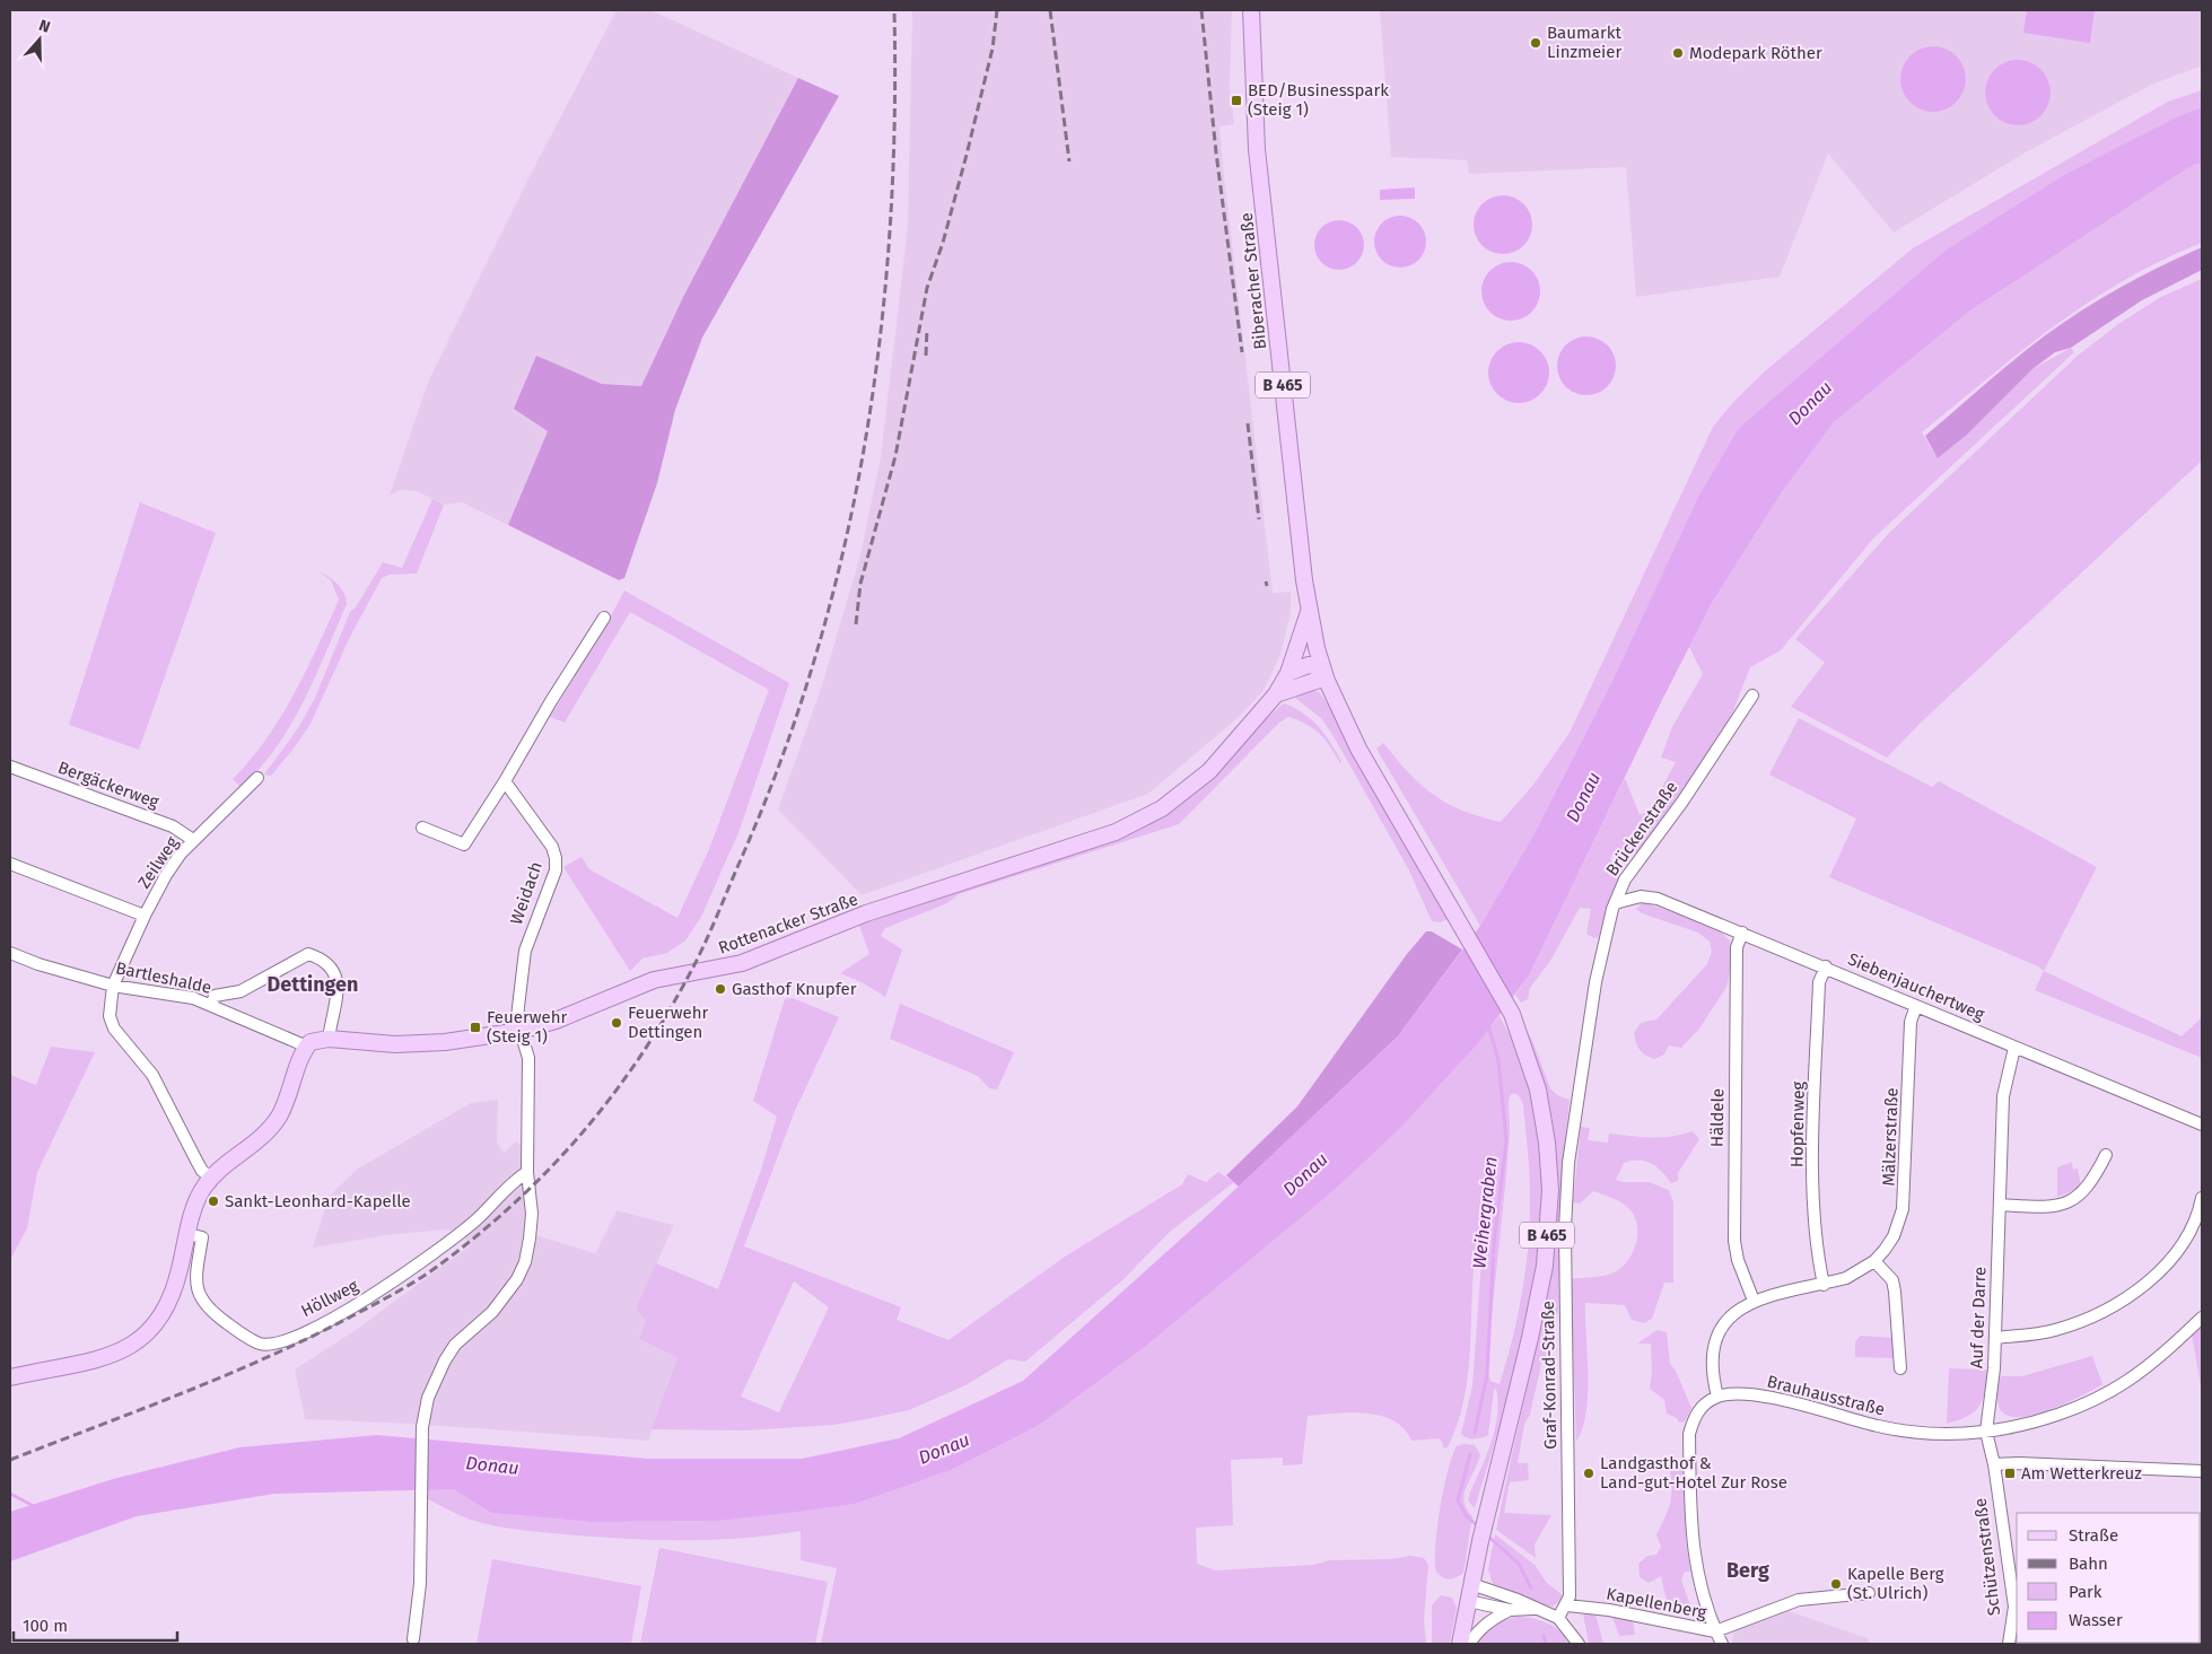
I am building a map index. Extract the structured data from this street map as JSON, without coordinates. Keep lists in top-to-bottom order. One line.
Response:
{"streets":{"main road":["Biberacher Straße","B 465","Rottenacker Straße"],"street":["Bergäckerweg","Brückenstraße","Zeilweg","Weidach","Bartleshalde","Siebenjauchertweg","Häldele","Hopfenweg","Mälzerstraße","Höllweg","Auf der Darre","Graf-Konrad-Straße","Brauhausstraße","Schützenstraße","Kapellenberg"]},"crossings":[["Biberacher Straße","B 465"],["Biberacher Straße","Rottenacker Straße"],["B 465","Rottenacker Straße"],["Bergäckerweg","Zeilweg"],["Brückenstraße","Siebenjauchertweg"],["Brückenstraße","Graf-Konrad-Straße"],["Zeilweg","Bartleshalde"],["Weidach","Rottenacker Straße"],["Rottenacker Straße","Bartleshalde"],["Siebenjauchertweg","Häldele"],["Siebenjauchertweg","Hopfenweg"],["Siebenjauchertweg","Mälzerstraße"],["Siebenjauchertweg","Auf der Darre"],["Häldele","Mälzerstraße"],["Hopfenweg","Mälzerstraße"],["Mälzerstraße","Brauhausstraße"],["Auf der Darre","Brauhausstraße"],["Auf der Darre","Schützenstraße"],["Graf-Konrad-Straße","Kapellenberg"],["Brauhausstraße","Schützenstraße"]],"districts":["Dettingen","Berg"],"water":["Donau","Weihergraben"],"places":{"other":["Baumarkt Linzmeier","Modepark Röther","Gasthof Knupfer","Feuerwehr Dettingen","Sankt-Leonhard-Kapelle","Landgasthof & Land-gut-Hotel Zur Rose","Kapelle Berg (St. Ulrich)"],"transit":["BED/Businesspark (Steig 1)","Feuerwehr (Steig 1)","Am Wetterkreuz"]},"legend":["Straße","Bahn","Park","Wasser"],"scale_bar":"100 m","north":"top"}
